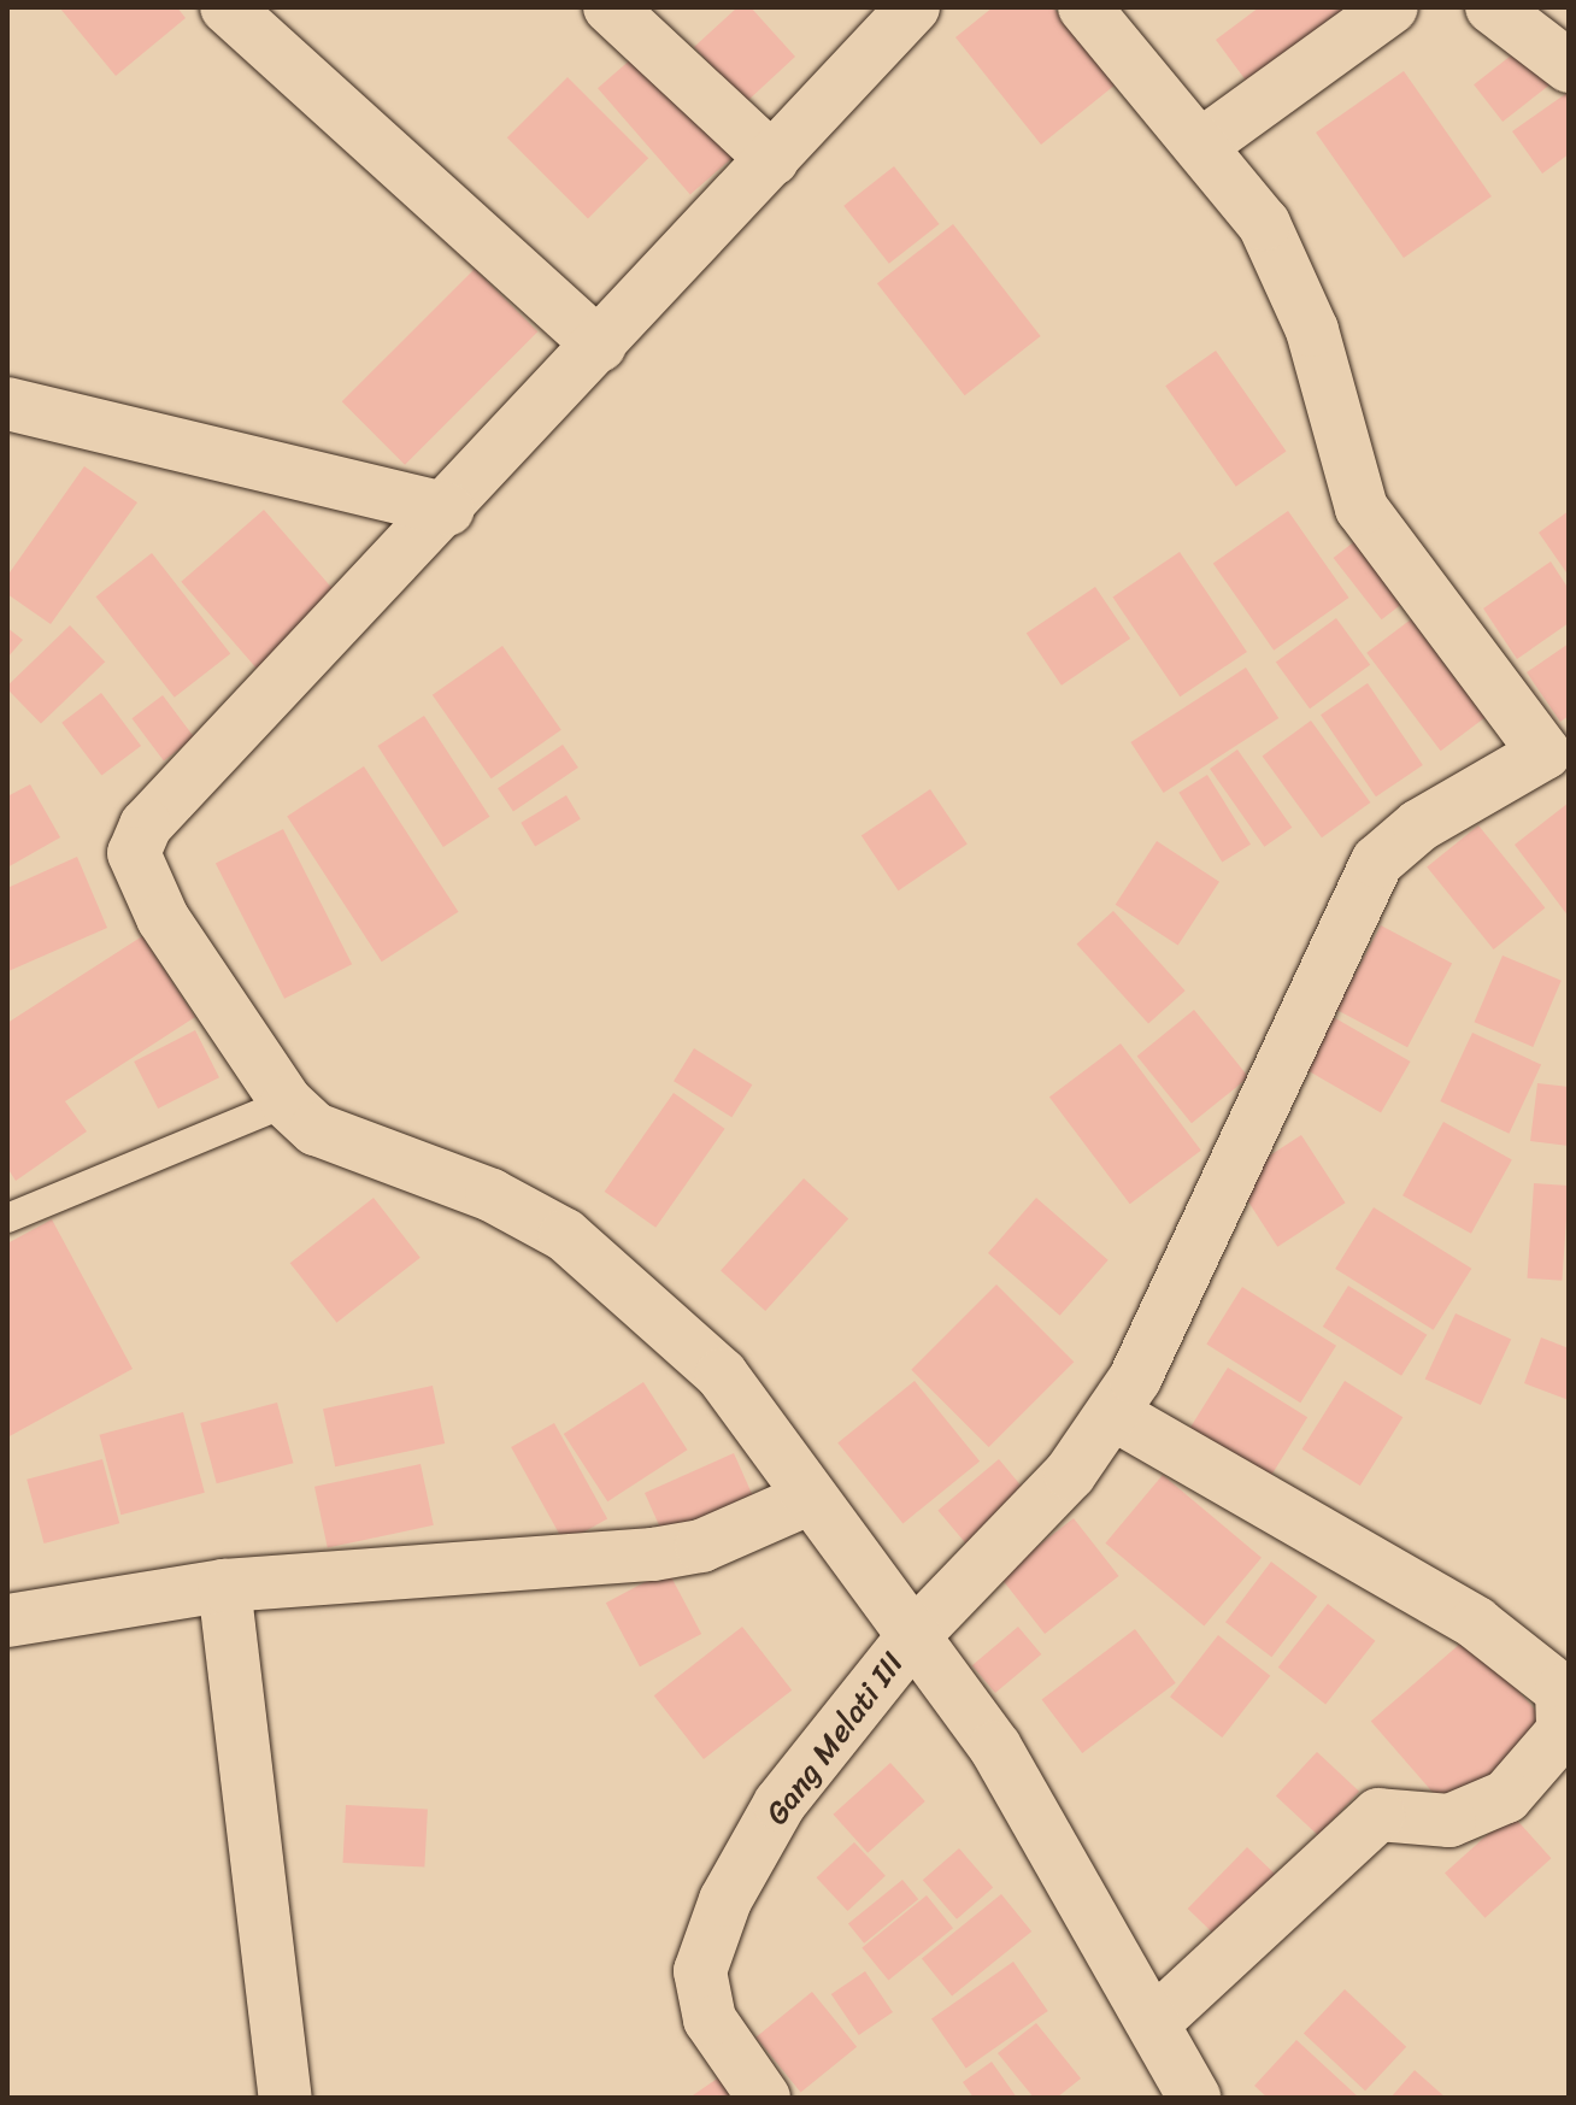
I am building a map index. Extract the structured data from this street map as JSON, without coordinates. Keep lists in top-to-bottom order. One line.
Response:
{"streets":{"street":["Gang Melati III"]}}
